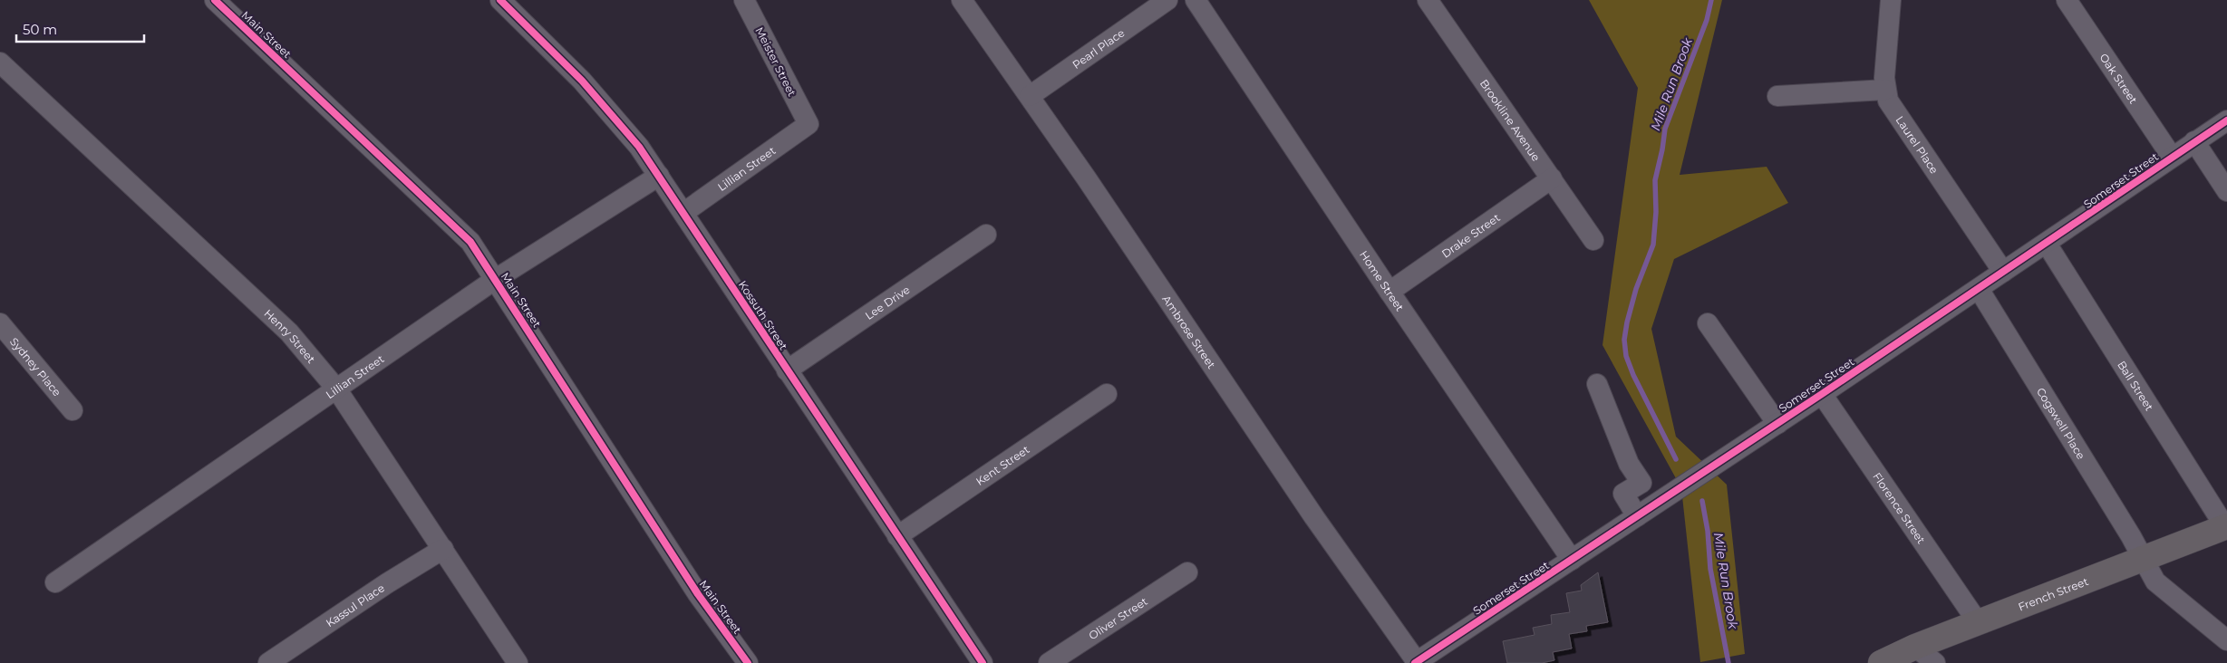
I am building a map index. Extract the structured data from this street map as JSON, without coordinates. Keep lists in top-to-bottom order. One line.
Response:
{"streets":{"main road":["French Street"],"street":["Main Street","Pearl Place","Meister Street","Oak Street","Brookline Avenue","Laurel Place","Lillian Street","Somerset Street","Drake Street","Home Street","Lee Drive","Kossuth Street","Ambrose Street","Henry Street","Sydney Place","Ball Street","Cogswell Place","Kent Street","Florence Street","Kassul Place","Oliver Street"]},"crossings":[["Main Street","Lillian Street"],["Pearl Place","Ambrose Street"],["Meister Street","Lillian Street"],["Oak Street","Somerset Street"],["Brookline Avenue","Drake Street"],["Laurel Place","Somerset Street"],["Lillian Street","Kossuth Street"],["Lillian Street","Henry Street"],["Somerset Street","Home Street"],["Somerset Street","Ambrose Street"],["Somerset Street","Ball Street"],["Somerset Street","Cogswell Place"],["Somerset Street","Florence Street"],["Drake Street","Home Street"],["Lee Drive","Kossuth Street"],["Kossuth Street","Kent Street"],["Henry Street","Kassul Place"],["Ball Street","French Street"],["Cogswell Place","French Street"],["Florence Street","French Street"]],"water":["Mile Run Brook"],"scale_bar":"50 m"}
